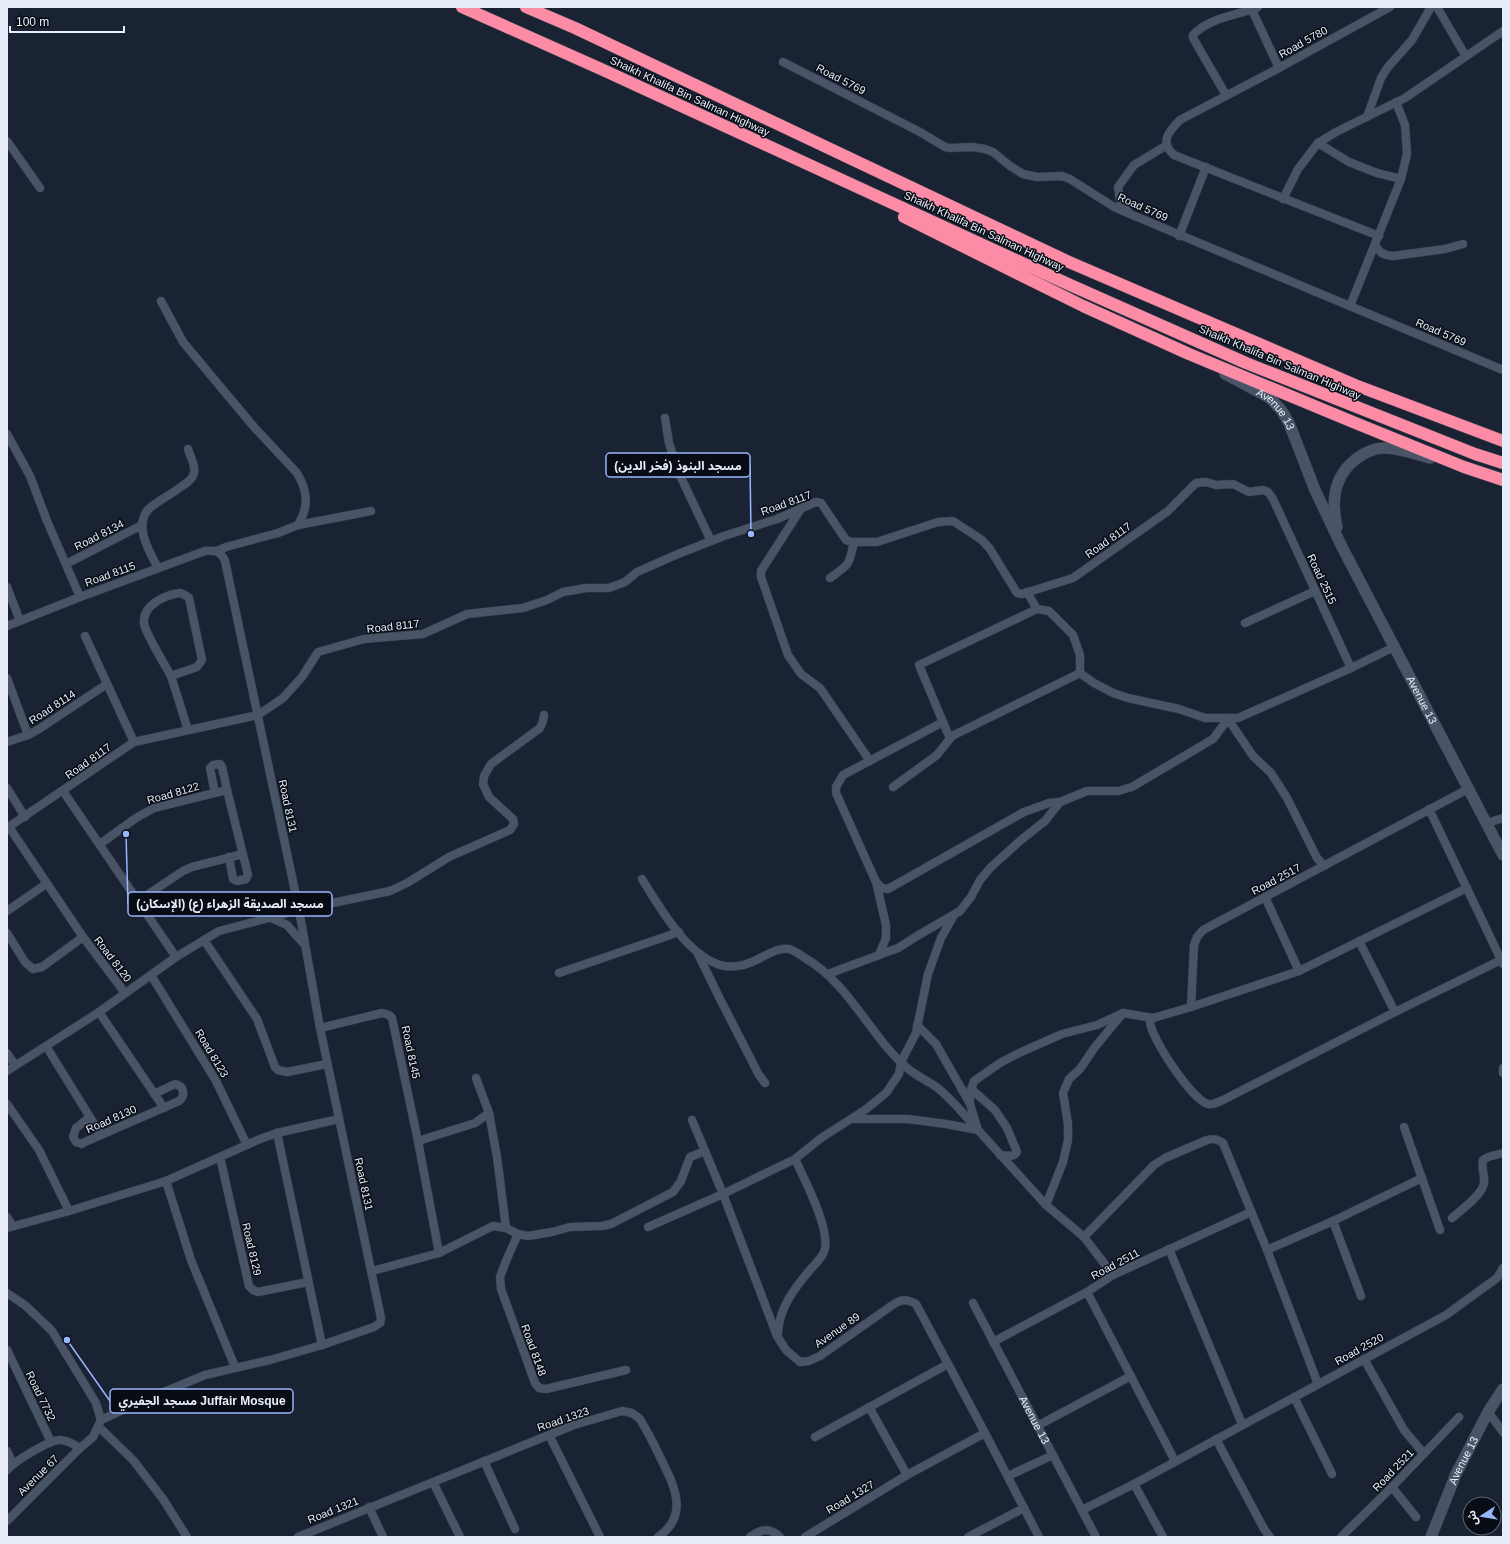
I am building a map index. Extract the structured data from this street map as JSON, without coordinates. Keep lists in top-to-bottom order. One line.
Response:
{"streets":{"highway":["Shaikh Khalifa Bin Salman Highway"],"street":["Road 5780","Road 5769","Avenue 13","Road 8117","Road 8134","Road 8115","Road 2515","Road 8114","Road 8122","Road 8131","Road 2517","Road 8120","Road 8145","Road 8123","Road 8130","Road 8129","Road 2511","Avenue 89","Road 2520","Road 8148","Road 7732","Road 1323","Road 2521","Avenue 67","Road 1327","Road 1321"]},"crossings":[["Avenue 13","Road 2517"],["Avenue 13","Road 2511"],["Avenue 13","Road 2520"],["Road 8117","Road 2515"],["Road 8117","Road 8131"],["Road 8117","Road 8120"],["Road 8115","Road 8131"],["Road 8131","Road 8145"],["Road 1323","Road 1321"]],"places":["مسجد البنوذ (فخر الدين)","مسجد الصديقة الزهراء (ع) (الإسكان)","مسجد الجفيري Juffair Mosque"],"scale_bar":"100 m","north":"left"}
